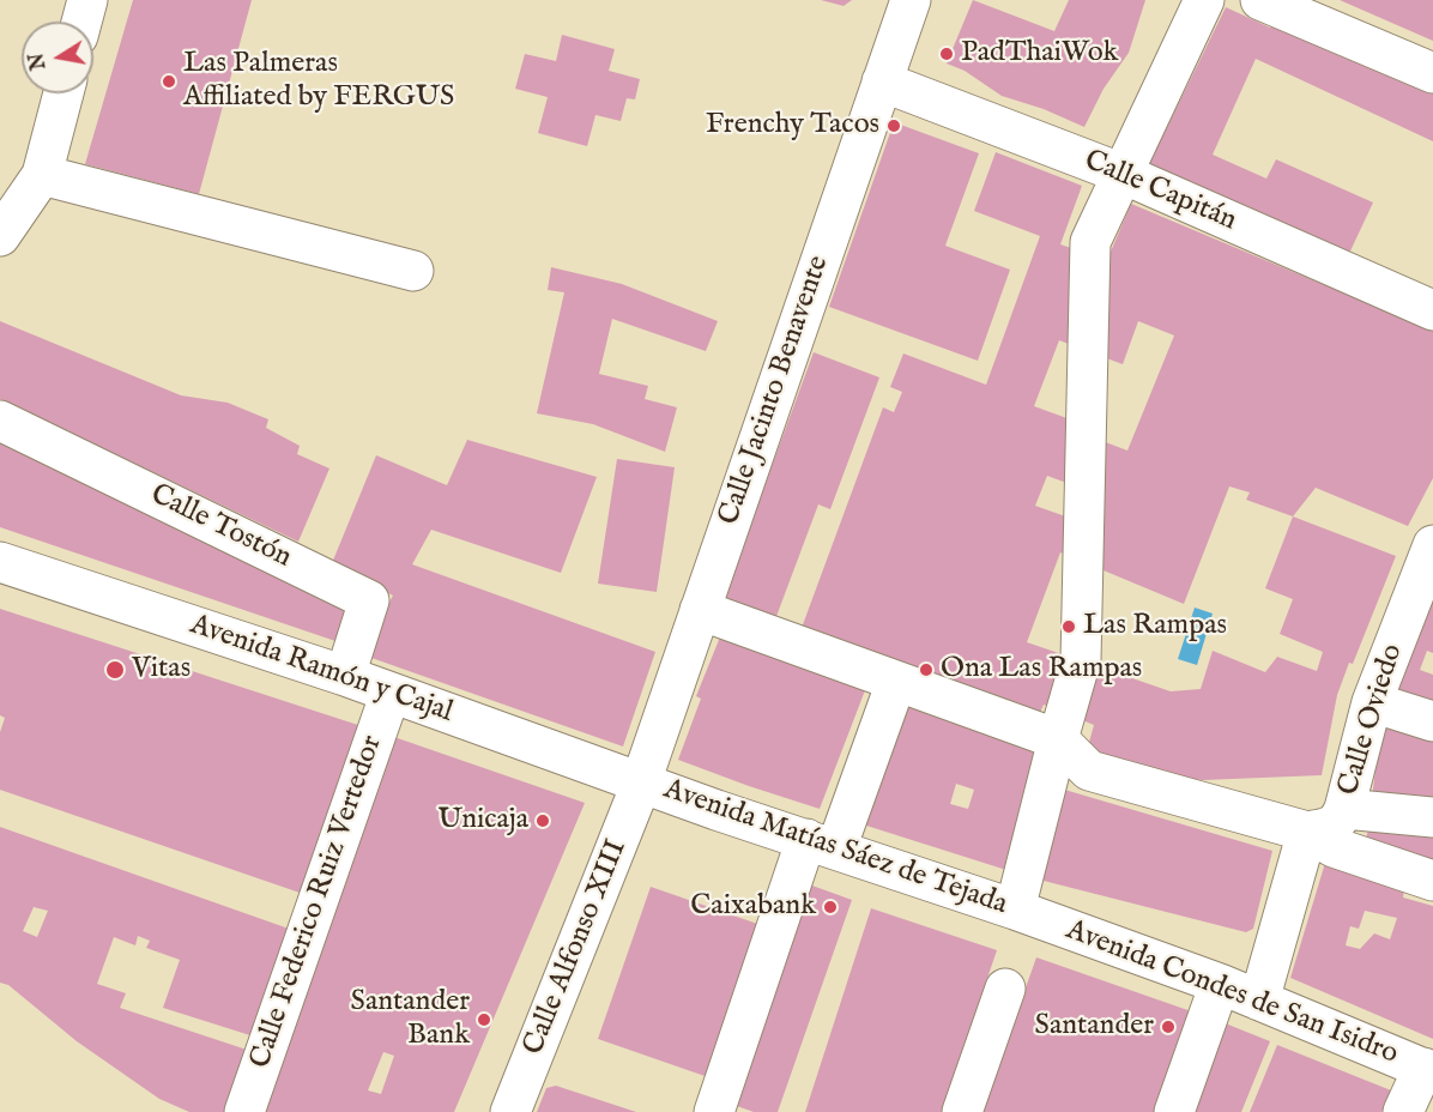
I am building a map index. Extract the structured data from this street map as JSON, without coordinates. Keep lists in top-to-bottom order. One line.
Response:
{"streets":{"street":["Calle Capitán","Calle Jacinto Benavente","Calle Tostón","Avenida Ramón y Cajal","Calle Oviedo","Avenida Matías Sáez de Tejada","Calle Federico Ruiz Vertedor","Calle Alfonso XIII","Avenida Condes de San Isidro"]},"crossings":[["Calle Capitán","Calle Jacinto Benavente"],["Calle Jacinto Benavente","Avenida Ramón y Cajal"],["Calle Jacinto Benavente","Avenida Matías Sáez de Tejada"],["Calle Jacinto Benavente","Calle Alfonso XIII"],["Calle Tostón","Avenida Ramón y Cajal"],["Avenida Ramón y Cajal","Avenida Matías Sáez de Tejada"],["Avenida Ramón y Cajal","Calle Federico Ruiz Vertedor"],["Avenida Ramón y Cajal","Calle Alfonso XIII"],["Avenida Matías Sáez de Tejada","Calle Alfonso XIII"],["Avenida Matías Sáez de Tejada","Avenida Condes de San Isidro"]],"places":["PadThaiWok","Las Palmeras Affiliated by FERGUS","Frenchy Tacos","Las Rampas","Vitas","Ona Las Rampas","Unicaja","Caixabank","Santander Bank","Santander"],"north":"left"}
